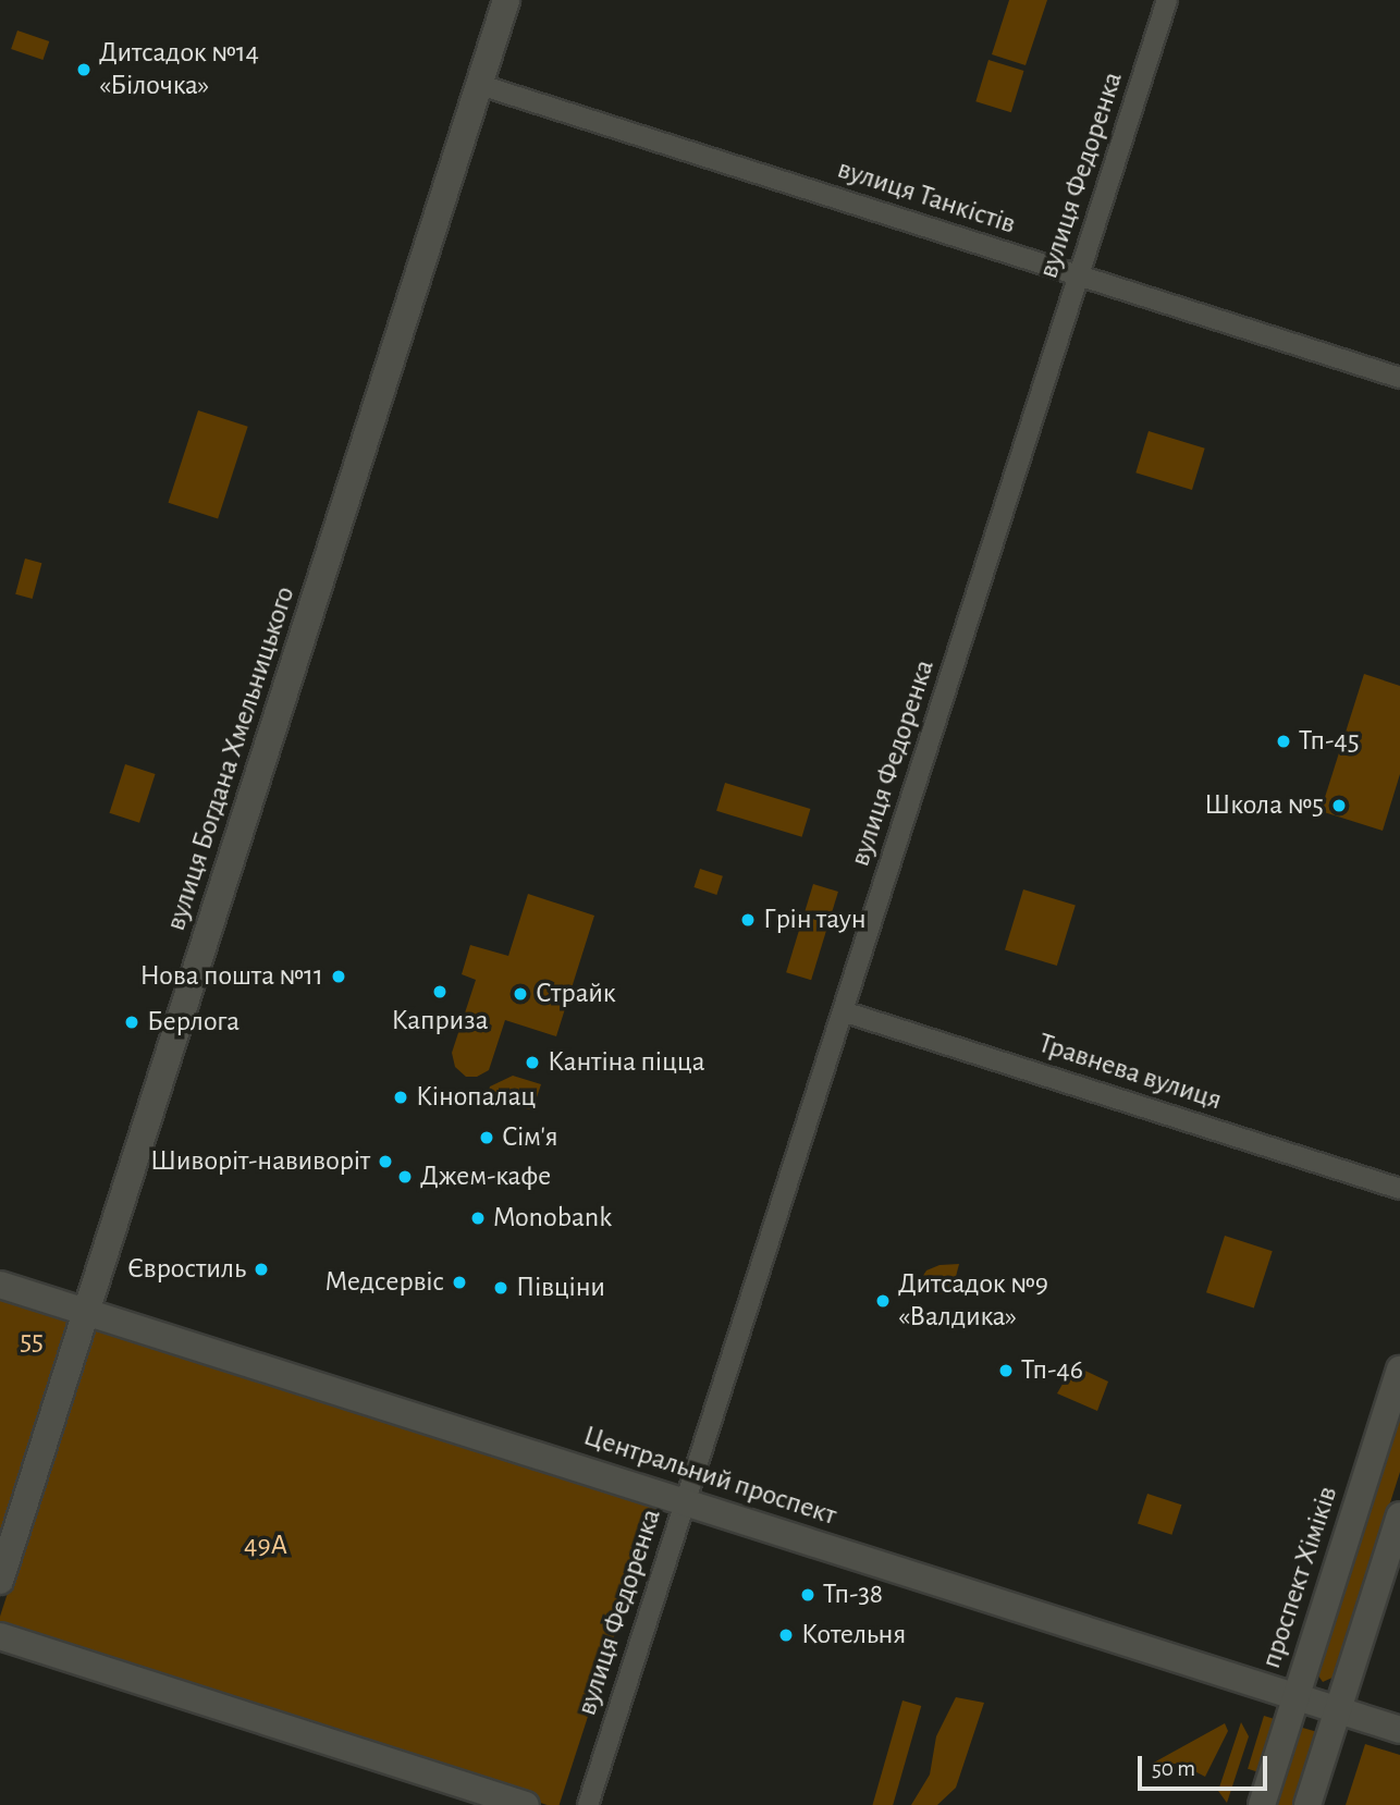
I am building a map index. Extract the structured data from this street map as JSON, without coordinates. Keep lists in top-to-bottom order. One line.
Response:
{"streets":{"street":["вулиця Федоренка","вулиця Танкістів","вулиця Богдана Хмельницького","Травнева вулиця","Центральний проспект","проспект Хіміків"]},"crossings":[["вулиця Федоренка","вулиця Танкістів"],["вулиця Федоренка","Травнева вулиця"],["вулиця Федоренка","Центральний проспект"],["вулиця Танкістів","вулиця Богдана Хмельницького"],["вулиця Богдана Хмельницького","Центральний проспект"],["Центральний проспект","проспект Хіміків"]],"parks":["55","49А"],"places":["Дитсадок №14 «Білочка»","Тп-45","Школа №5","Грін таун","Нова пошта №11","Каприза","Страйк","Берлога","Кантіна піцца","Кінопалац","Сім'я","Шиворіт-навиворіт","Джем-кафе","Monobank","Євростиль","Медсервіс","Півціни","Дитсадок №9 «Валдика»","Тп-46","Тп-38","Котельня"],"scale_bar":"50 m"}
